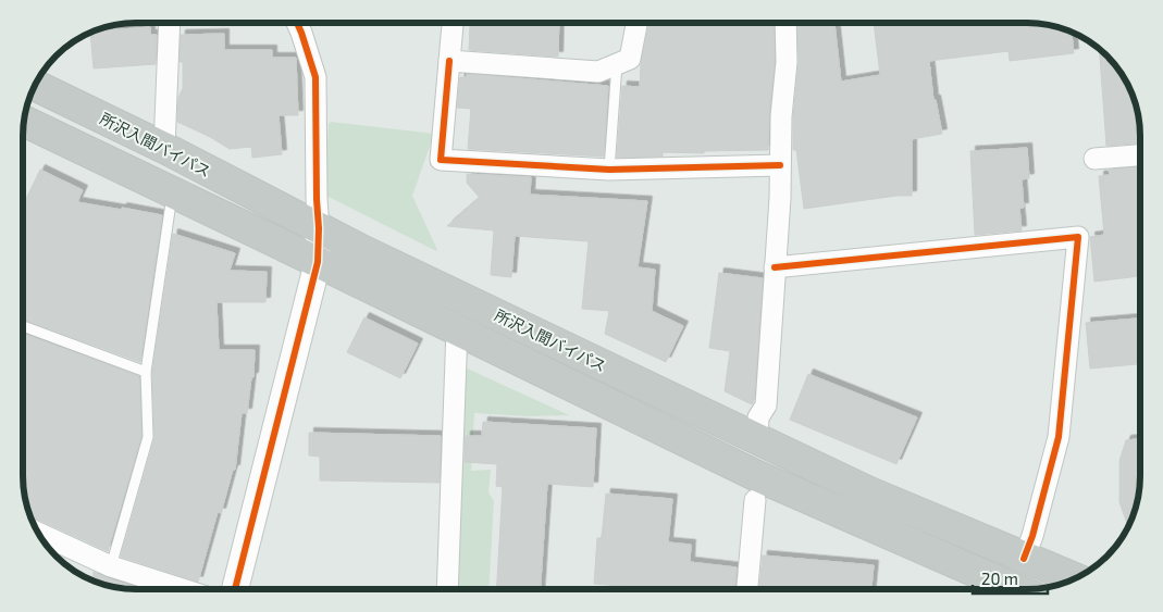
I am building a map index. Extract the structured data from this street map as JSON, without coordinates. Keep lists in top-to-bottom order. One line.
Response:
{"streets":{"highway":["所沢入間バイパス"]},"scale_bar":"20 m"}
